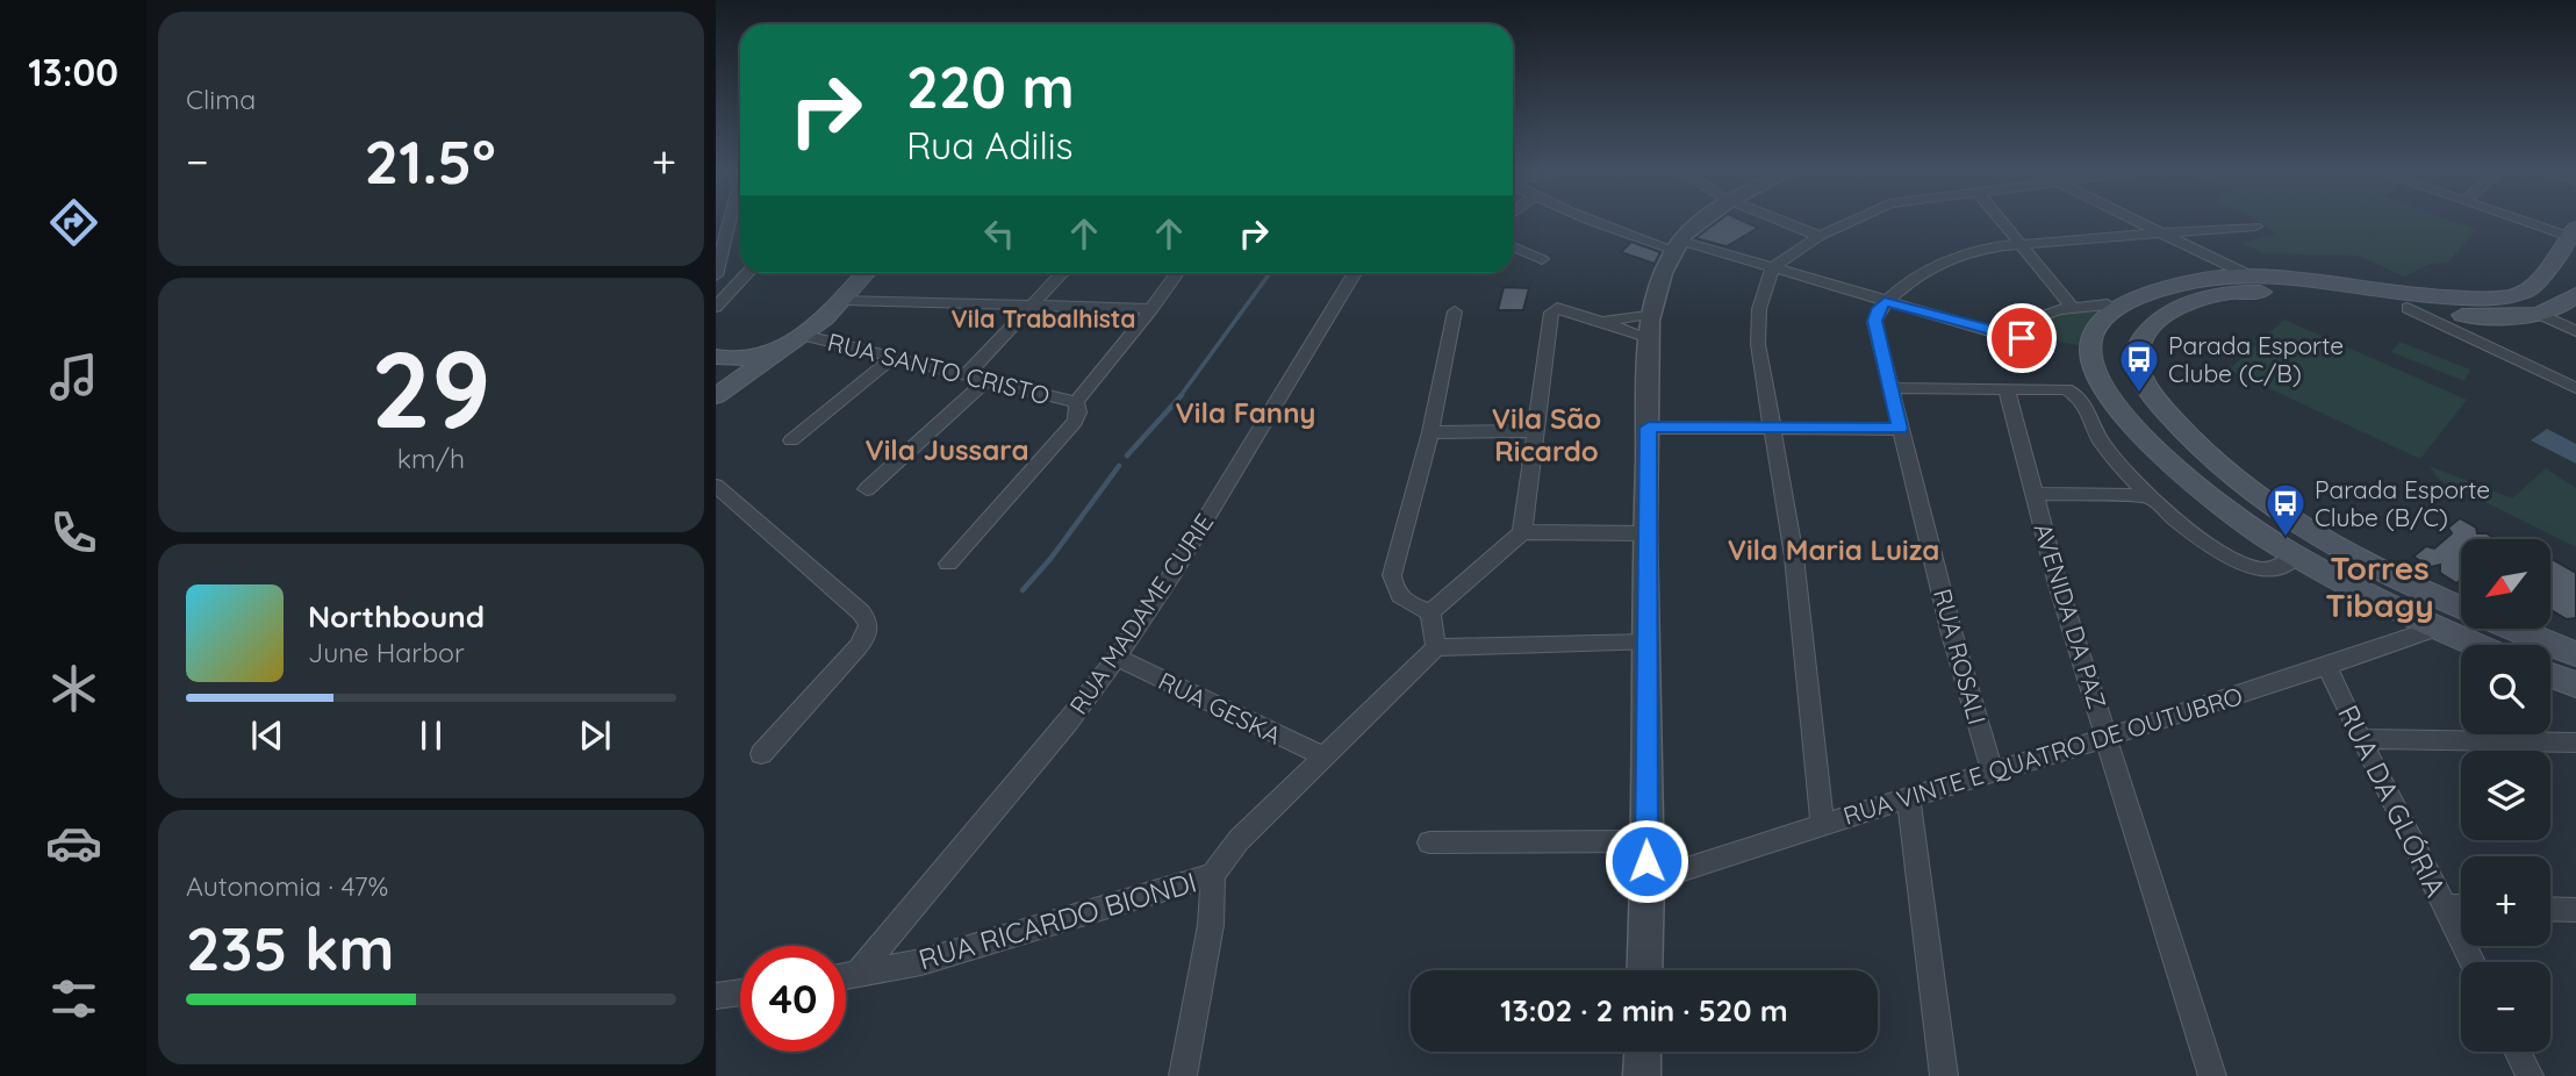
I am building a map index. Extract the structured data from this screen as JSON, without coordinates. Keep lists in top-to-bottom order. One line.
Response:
{"streets":{"street":["RUA SANTO CRISTO","RUA MADAME CURIE","AVENIDA DA PAZ","RUA ROSALI","RUA GESKA","RUA VINTE E QUATRO DE OUTUBRO","RUA DA GLÓRIA","RUA RICARDO BIONDI"]},"crossings":[["RUA MADAME CURIE","RUA GESKA"],["RUA MADAME CURIE","RUA RICARDO BIONDI"],["AVENIDA DA PAZ","RUA VINTE E QUATRO DE OUTUBRO"],["RUA ROSALI","RUA VINTE E QUATRO DE OUTUBRO"],["RUA GESKA","RUA RICARDO BIONDI"],["RUA VINTE E QUATRO DE OUTUBRO","RUA DA GLÓRIA"]],"districts":["Vila Trabalhista","Vila Fanny","Vila São Ricardo","Vila Jussara","Vila Maria Luiza","Torres Tibagy"],"places":{"bus stop":["Parada Esporte Clube (C/B)","Parada Esporte Clube (B/C)"]},"north":"bottom left","page":{"tabs":"13:00","tile":["Clima",["29","km/h"],["Autonomia · 47%","235 km"]],"turn":["220 m","Rua Adilis"],"heat":["−","21.5°","+"],"map_buttons":["+","−"],"song":["Northbound","June Harbor"],"limit":"40","trip":"13:02 · 2 min · 520 m"}}
